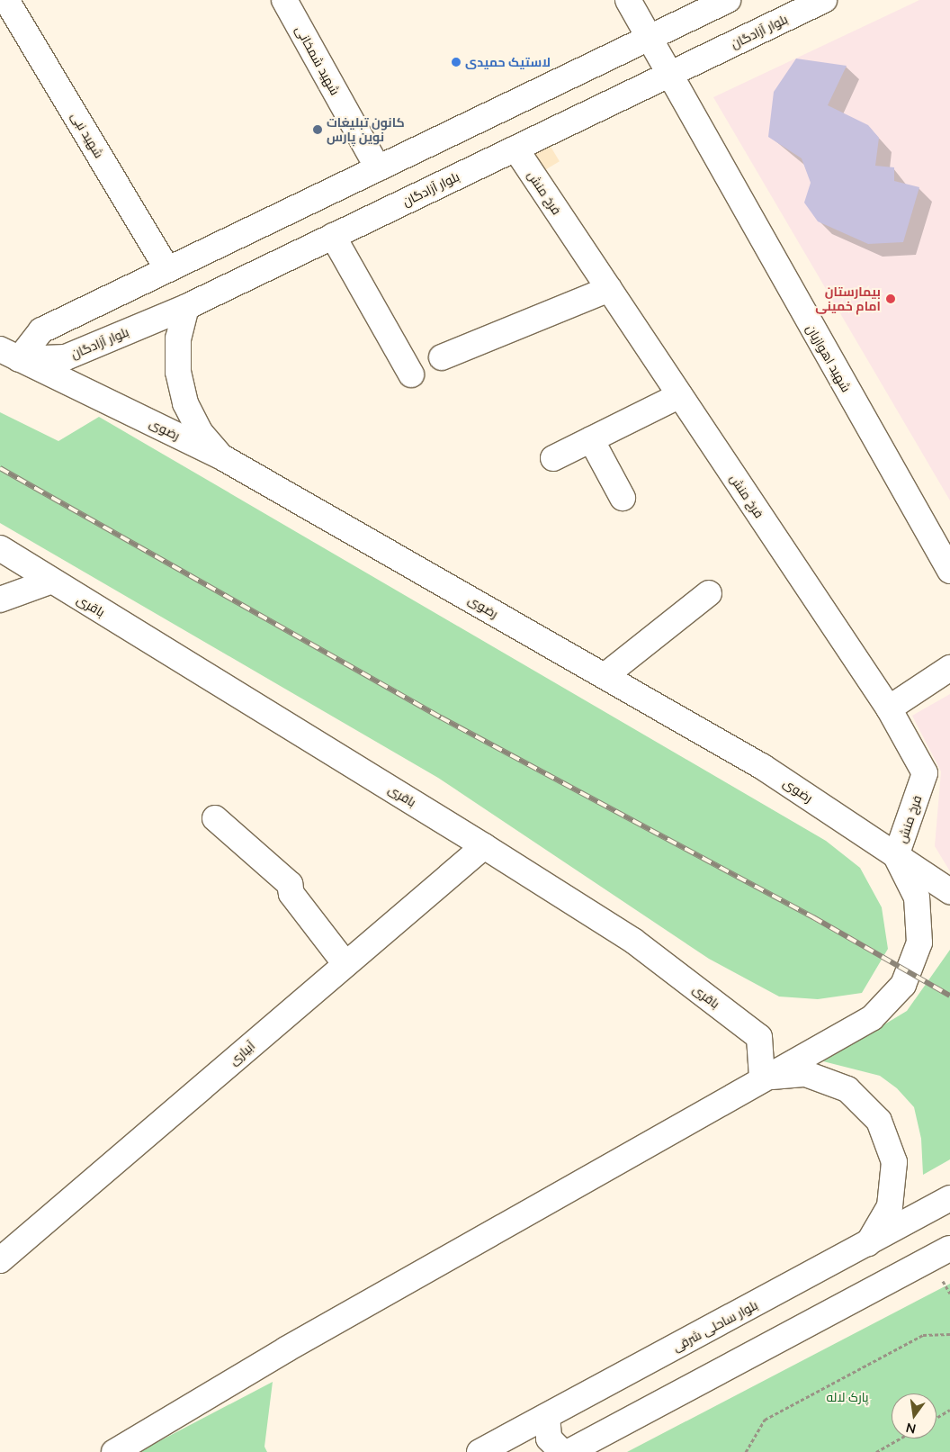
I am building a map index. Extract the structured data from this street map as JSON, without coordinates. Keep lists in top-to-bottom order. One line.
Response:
{"streets":{"main road":["بلوار آزادگان","شهید شمخانی","شهید نبی","فرخ منش","شهید اهوازیان","رضوی","باقری","آبیاری","بلوار ساحلی شرقی"]},"crossings":[["بلوار آزادگان","فرخ منش"],["بلوار آزادگان","شهید اهوازیان"],["بلوار آزادگان","رضوی"],["فرخ منش","رضوی"],["باقری","آبیاری"]],"parks":["پارک لاله"],"places":["لاستیک حمیدی","کانون تبلیغات نوین پارس","بیمارستان امام خمینی"],"north":"bottom"}
